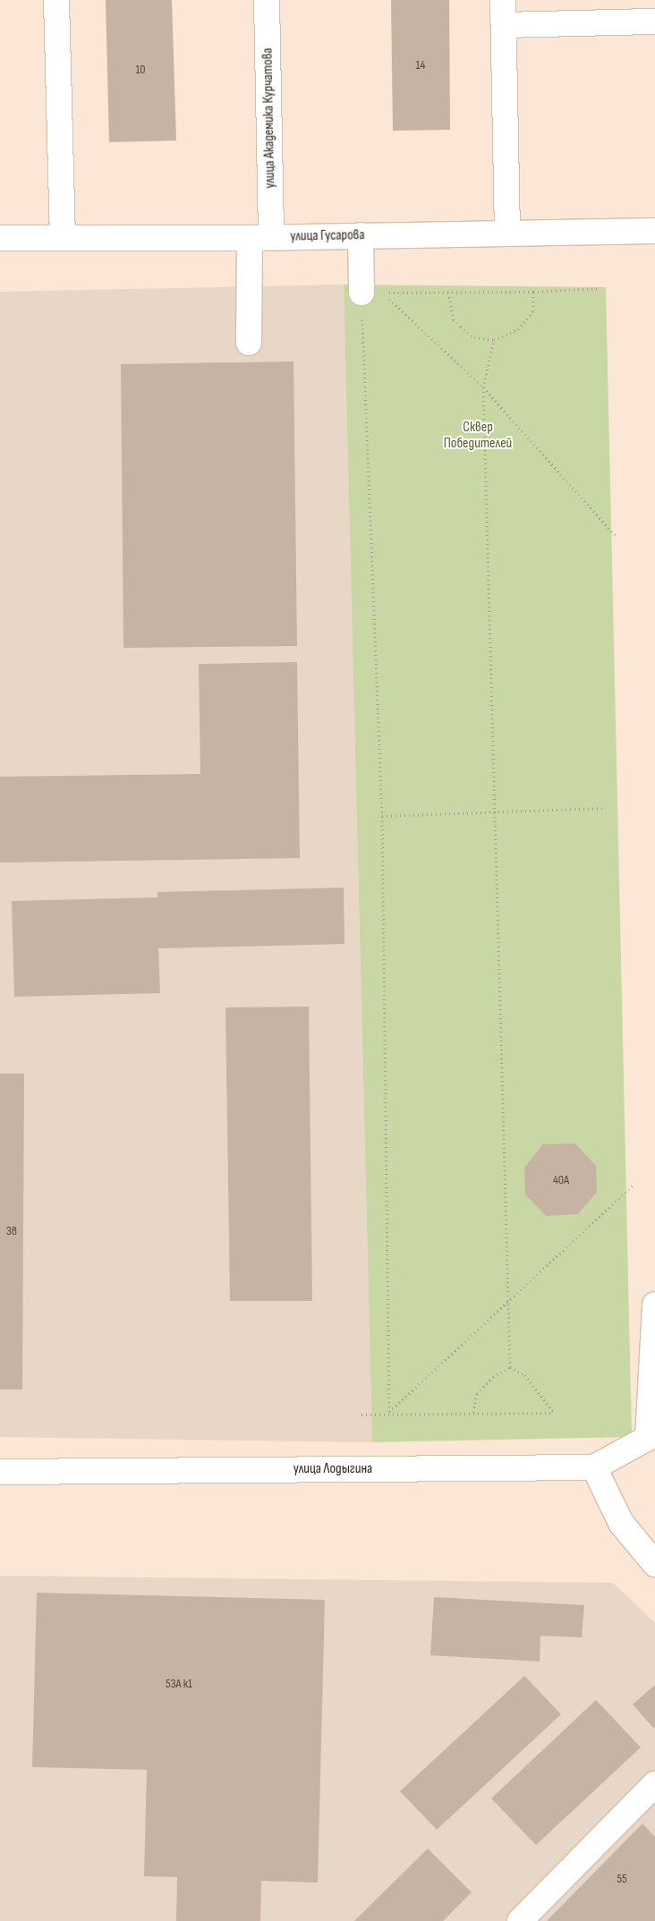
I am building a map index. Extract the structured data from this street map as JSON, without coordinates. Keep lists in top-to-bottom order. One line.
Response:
{"streets":{"street":["улица Академика Курчатова","улица Гусарова","улица Лодыгина"]},"crossings":[["улица Академика Курчатова","улица Гусарова"]],"parks":["Сквер Победителей"],"house_numbers":["14","10","40А","38","53А к1","55"]}
